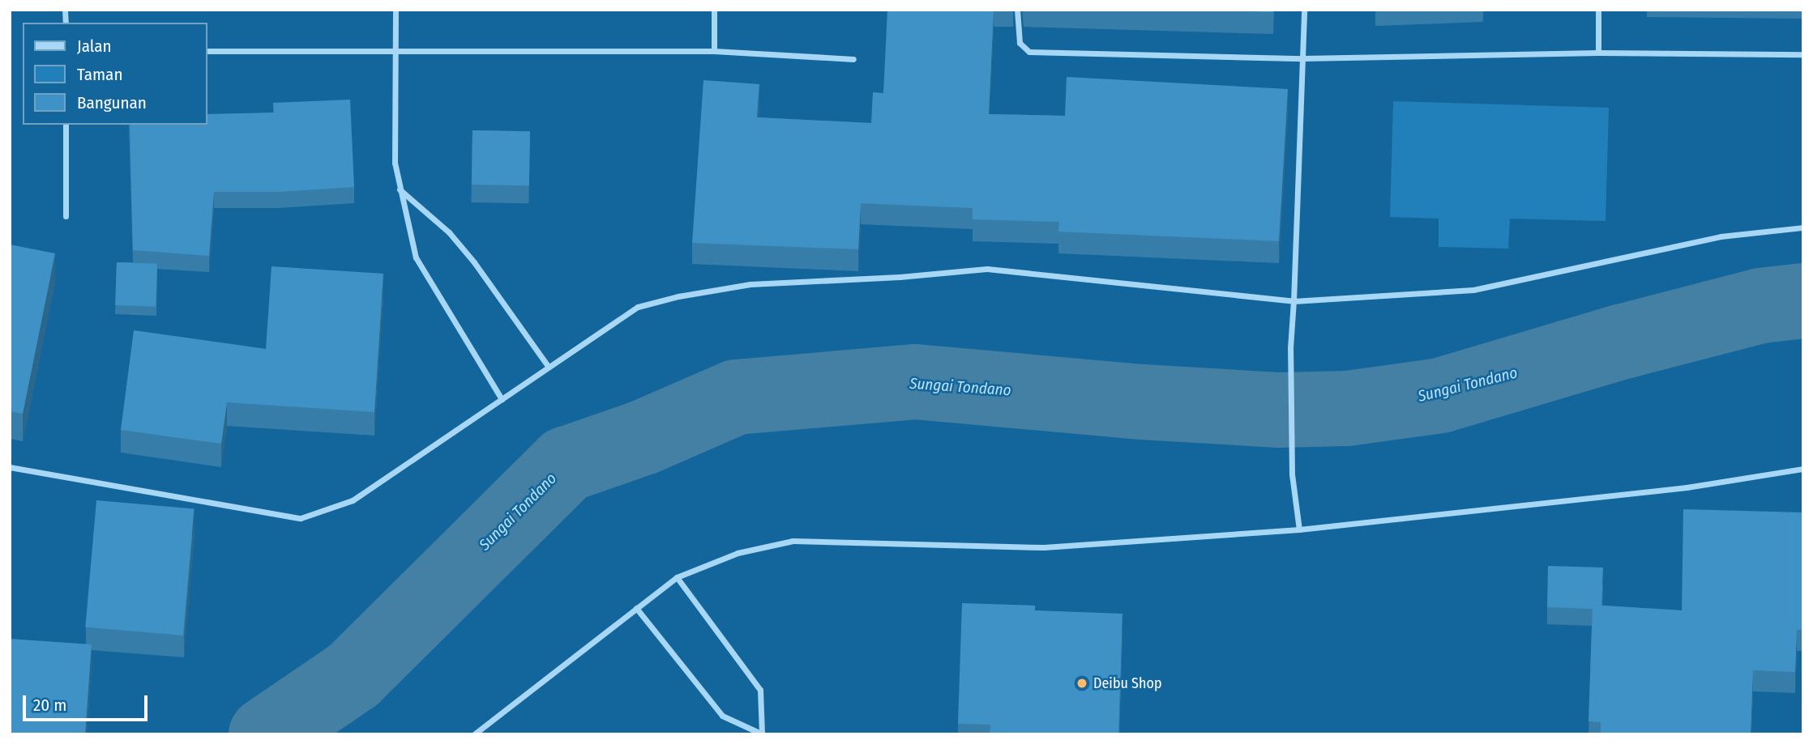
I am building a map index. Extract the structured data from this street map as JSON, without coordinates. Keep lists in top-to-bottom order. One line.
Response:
{"water":["Sungai Tondano"],"places":["Deibu Shop"],"legend":["Jalan","Taman","Bangunan"],"scale_bar":"20 m"}
